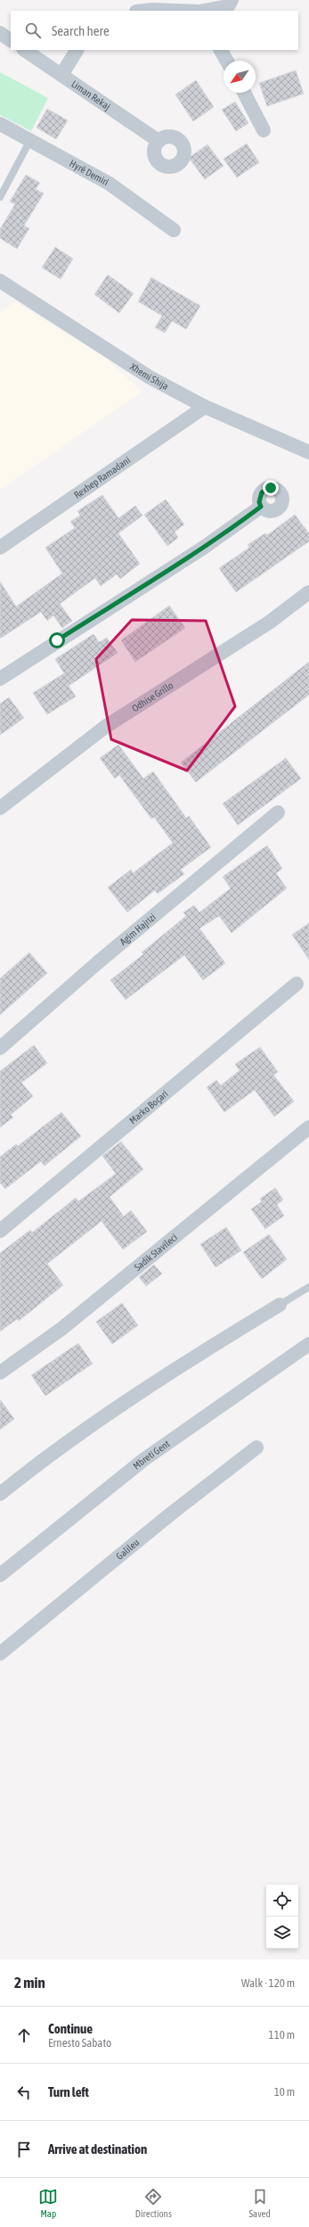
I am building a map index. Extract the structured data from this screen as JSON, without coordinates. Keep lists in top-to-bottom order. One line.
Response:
{"streets":{"street":["Liman Rekaj","Hyrë Demiri","Xhemi Shija","Rexhep Ramadani","Odhise Grillo","Agim Hajrizi","Marko Boçari","Sadik Stavileci","Mbreti Gent","Galileu"]},"crossings":[["Xhemi Shija","Rexhep Ramadani"]],"north":"bottom left","page":{"search":"Search here","heading":["2 min","Walk · 120 m"],"list":[["Continue","Ernesto Sabato","110 m"],["Turn left","10 m"],"Arrive at destination"],"nav":["Map","Directions","Saved"]}}
